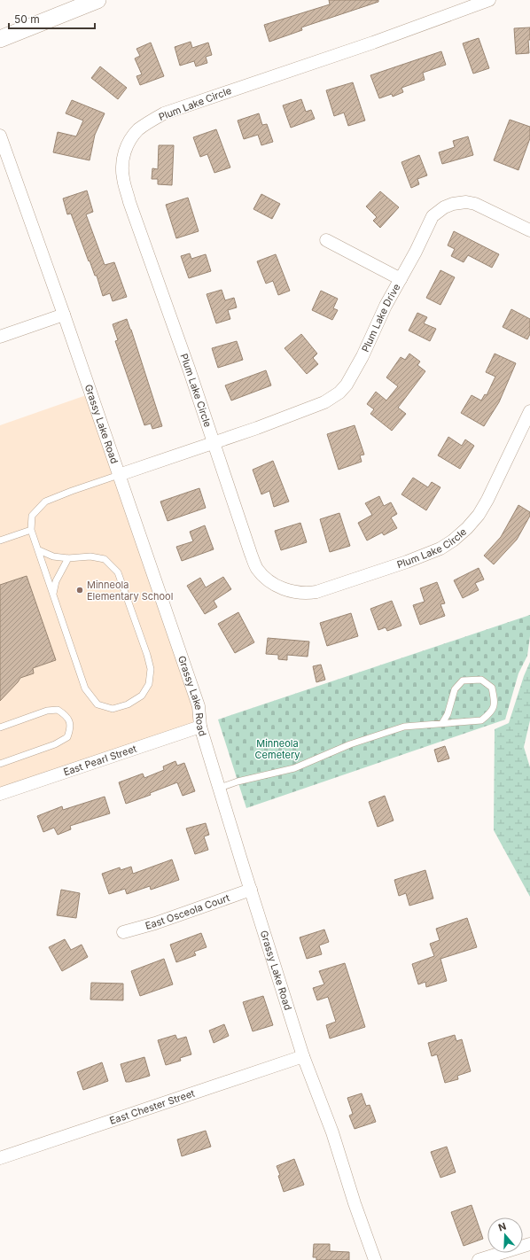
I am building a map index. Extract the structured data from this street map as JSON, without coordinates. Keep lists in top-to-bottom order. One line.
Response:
{"streets":{"street":["Plum Lake Circle","Plum Lake Drive","Grassy Lake Road","East Pearl Street","East Osceola Court","East Chester Street"]},"crossings":[["Plum Lake Circle","Plum Lake Drive"],["Grassy Lake Road","East Pearl Street"],["Grassy Lake Road","East Osceola Court"],["Grassy Lake Road","East Chester Street"]],"parks":["Minneola Cemetery"],"places":["Minneola Elementary School"],"scale_bar":"50 m","north":"top"}
